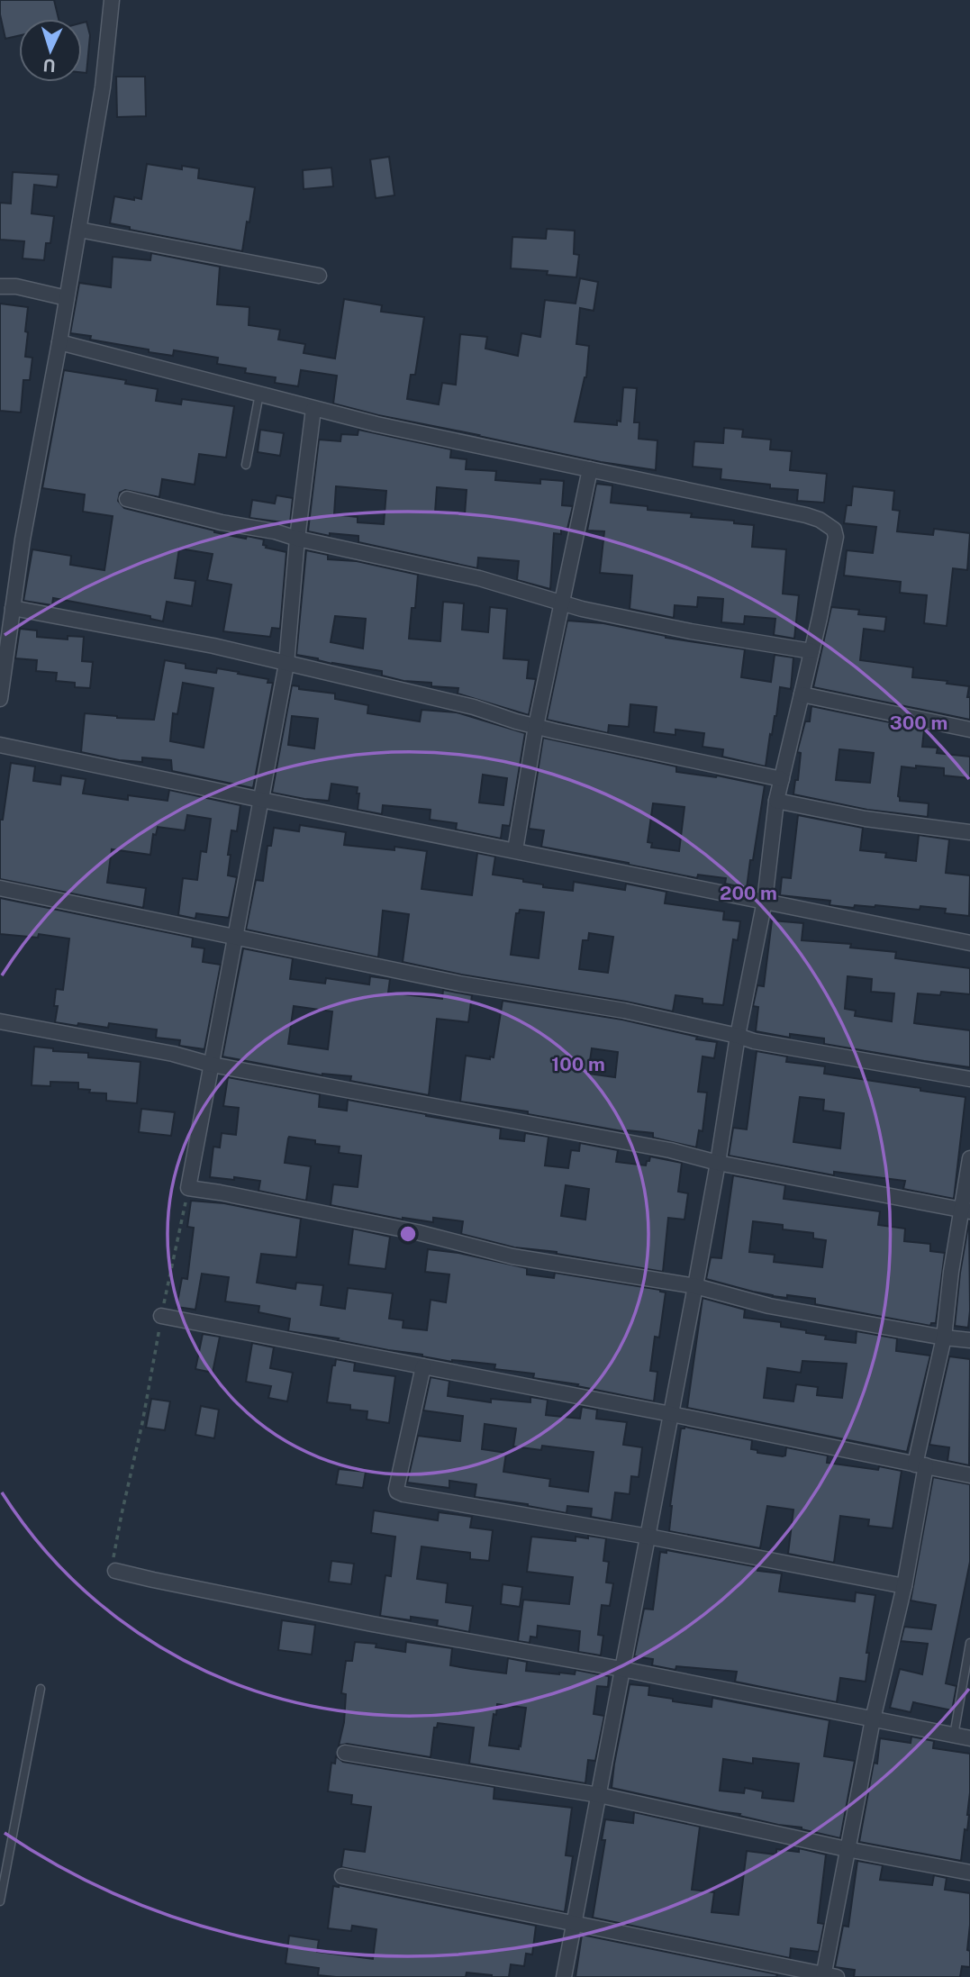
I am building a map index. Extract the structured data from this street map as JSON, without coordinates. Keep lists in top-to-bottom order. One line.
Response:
{"north":"bottom","rings":["300 m","200 m","100 m"]}
